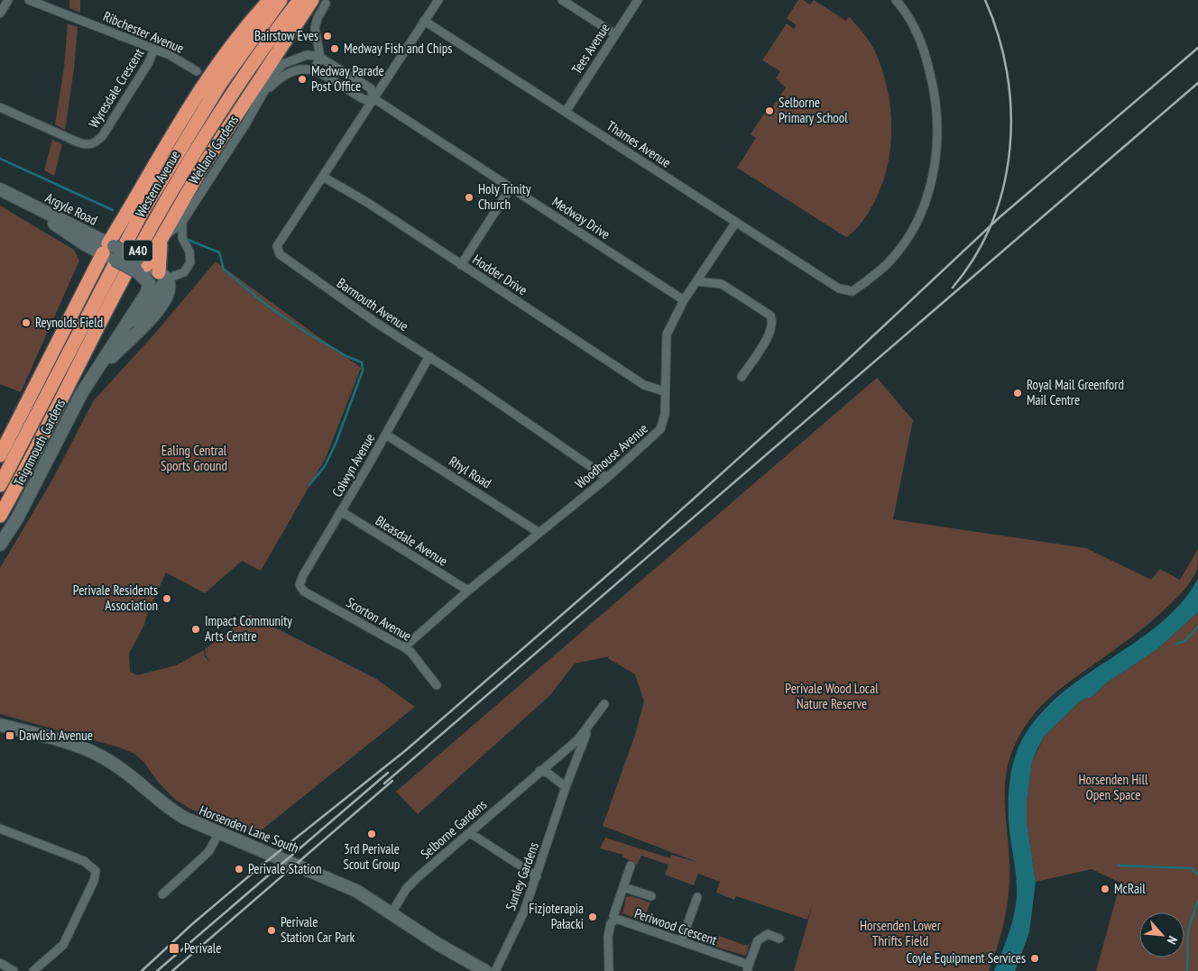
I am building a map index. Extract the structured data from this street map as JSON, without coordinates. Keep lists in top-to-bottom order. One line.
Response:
{"streets":{"highway":["Western Avenue","A40"],"main road":["Argyle Road","Teignmouth Gardens","Horsenden Lane South"],"street":["Ribchester Avenue","Tees Avenue","Wyresdale Crescent","Thames Avenue","Welland Gardens","Medway Drive","Hodder Drive","Barmouth Avenue","Woodhouse Avenue","Colwyn Avenue","Rhyl Road","Bleasdale Avenue","Scorton Avenue","Selborne Gardens","Sunley Gardens","Periwood Crescent"]},"crossings":[["Ribchester Avenue","Wyresdale Crescent"],["Tees Avenue","Thames Avenue"],["Thames Avenue","Barmouth Avenue"],["Thames Avenue","Woodhouse Avenue"],["Welland Gardens","A40"],["Argyle Road","A40"],["Medway Drive","Barmouth Avenue"],["Medway Drive","Woodhouse Avenue"],["Hodder Drive","Barmouth Avenue"],["Hodder Drive","Woodhouse Avenue"],["Barmouth Avenue","Woodhouse Avenue"],["Barmouth Avenue","Colwyn Avenue"],["Woodhouse Avenue","Rhyl Road"],["Woodhouse Avenue","Bleasdale Avenue"],["Woodhouse Avenue","Scorton Avenue"],["Colwyn Avenue","Rhyl Road"],["Colwyn Avenue","Bleasdale Avenue"],["Colwyn Avenue","Scorton Avenue"],["Horsenden Lane South","Selborne Gardens"],["Selborne Gardens","Sunley Gardens"]],"parks":["Ealing Central Sports Ground","Perivale Wood Local Nature Reserve","Horsenden Hill Open Space","Horsenden Lower Thrifts Field"],"places":{"other":["Bairstow Eves","Medway Fish and Chips","Medway Parade Post Office","Selborne Primary School","Holy Trinity Church","Reynolds Field","Royal Mail Greenford Mail Centre","Perivale Residents Association","Impact Community Arts Centre","3rd Perivale Scout Group","Perivale Station","McRail","Fizjoterapia Pałacki","Perivale Station Car Park","Coyle Equipment Services"],"transit":["Dawlish Avenue","Perivale"]},"north":"bottom right"}
